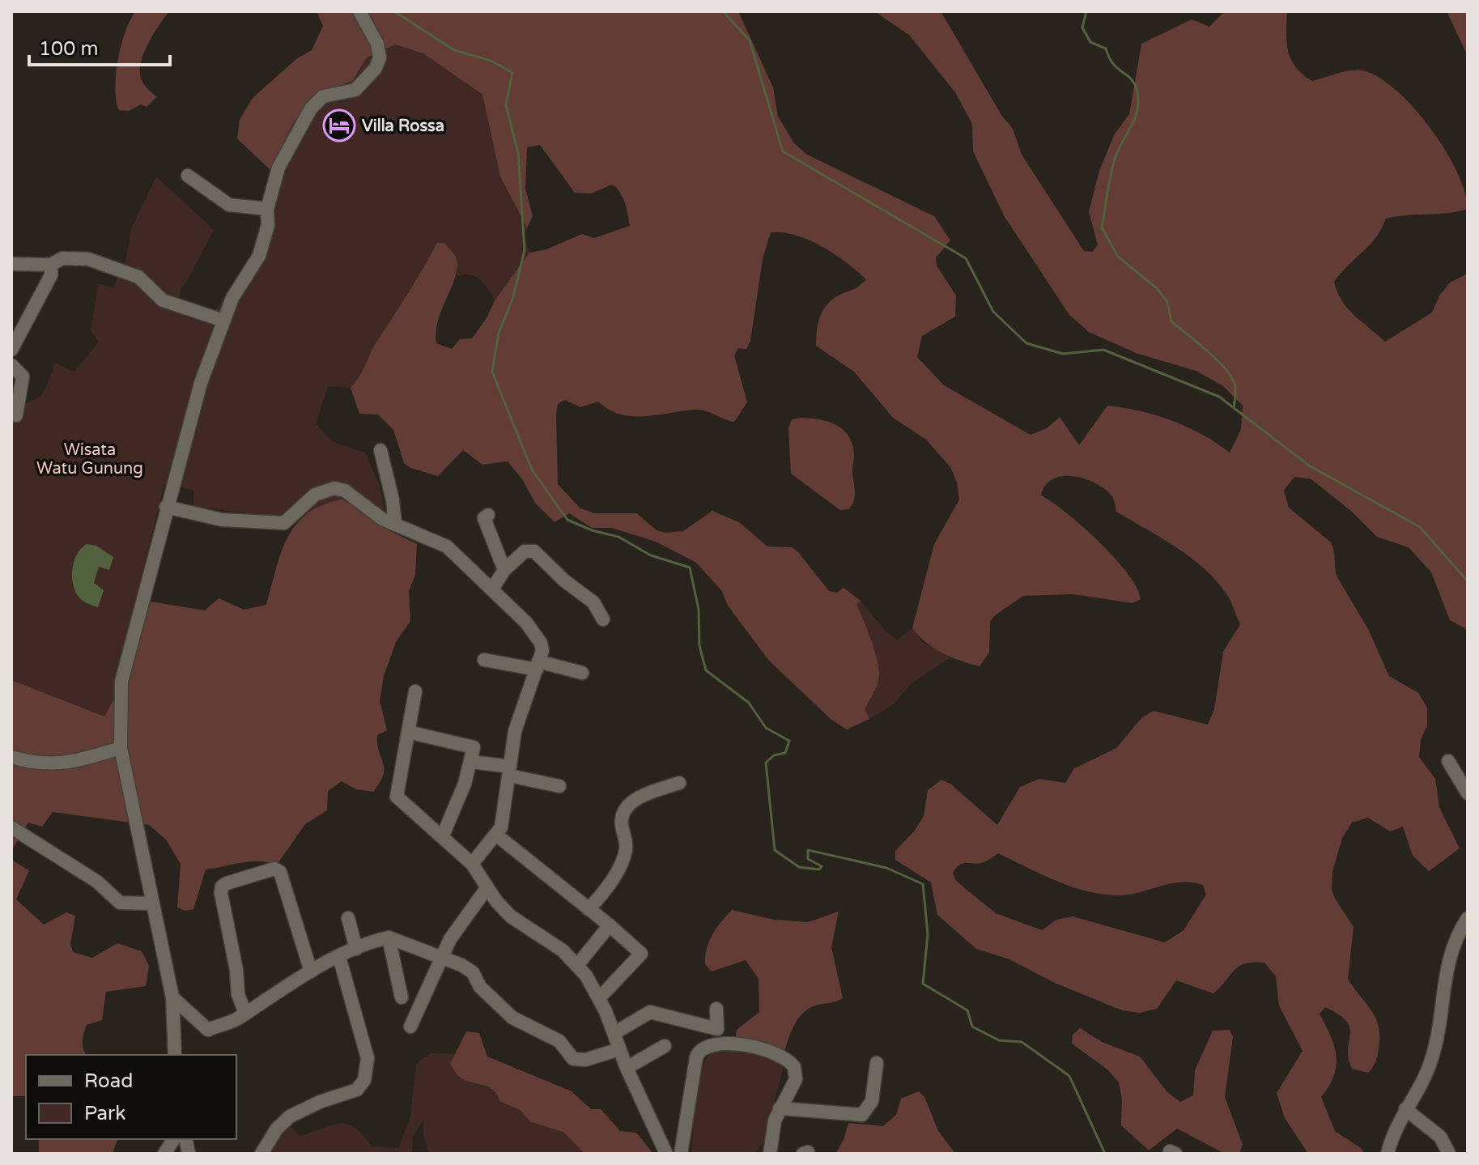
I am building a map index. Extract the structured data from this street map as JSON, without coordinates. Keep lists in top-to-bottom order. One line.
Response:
{"parks":["Wisata Watu Gunung"],"places":{"hotel":["Villa Rossa"]},"legend":["Road","Park"],"scale_bar":"100 m"}
